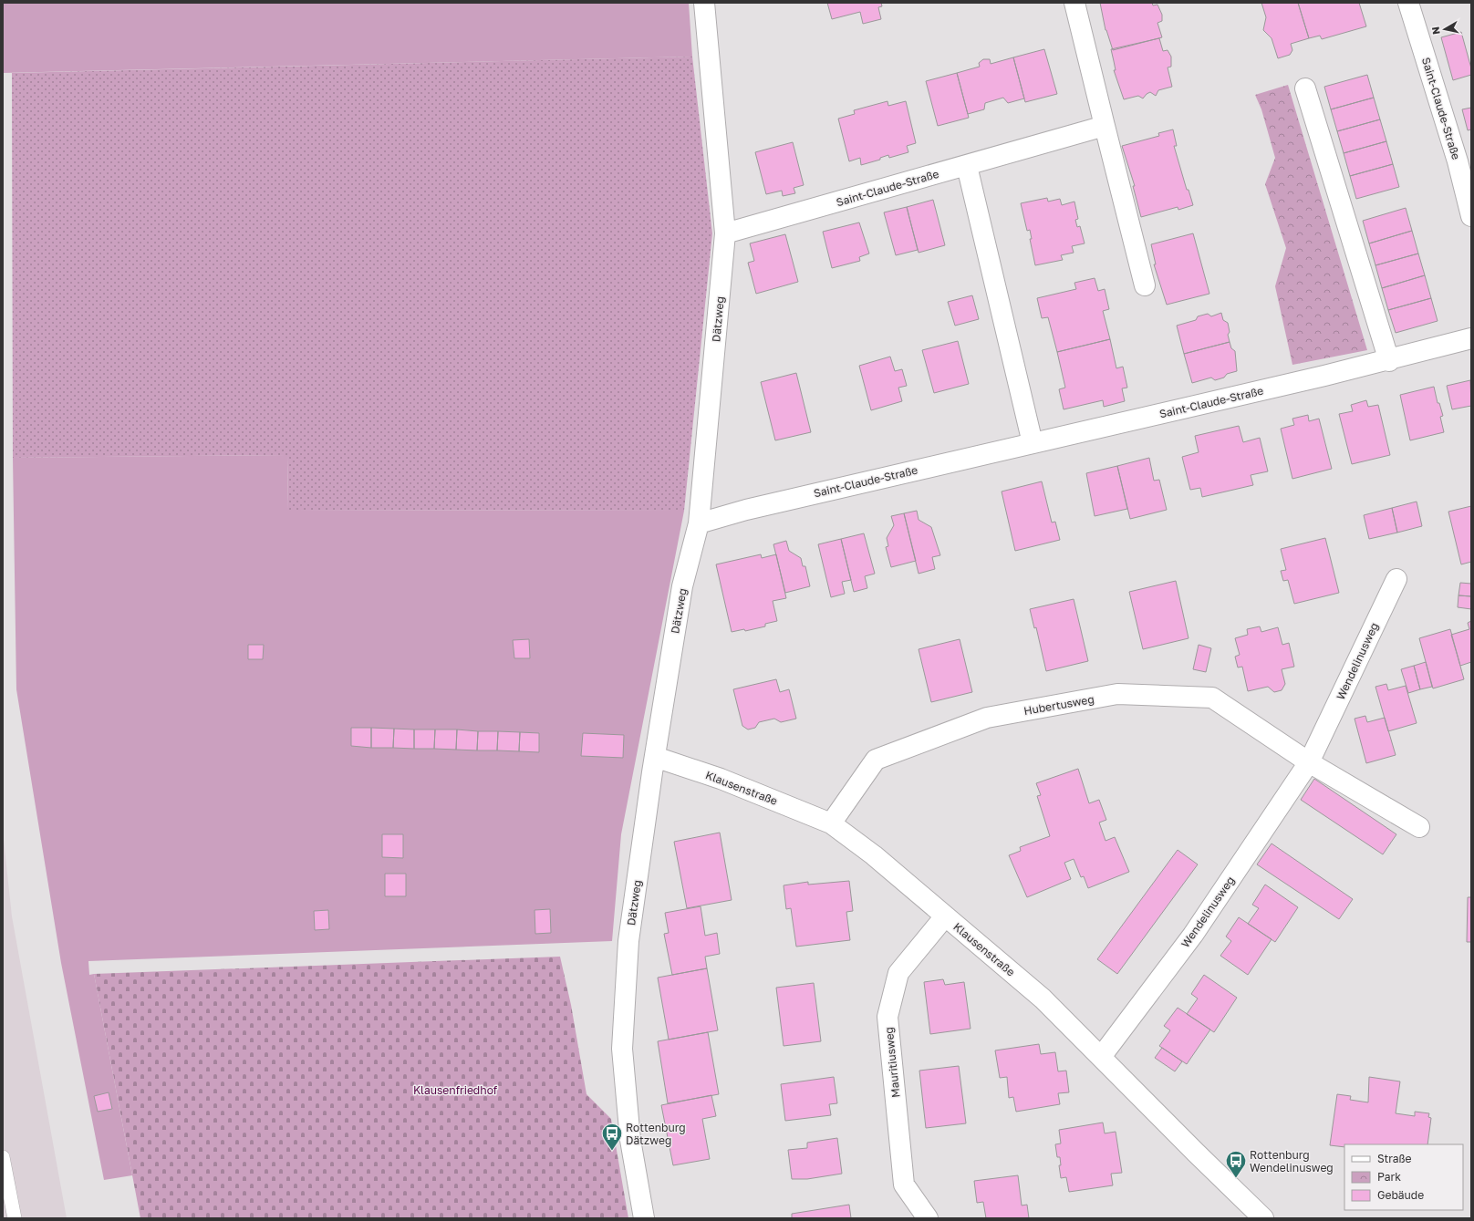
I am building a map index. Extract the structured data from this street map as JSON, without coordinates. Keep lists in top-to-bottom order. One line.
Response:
{"streets":{"street":["Saint-Claude-Straße","Dätzweg","Wendelinusweg","Hubertusweg","Klausenstraße","Mauritiusweg"]},"crossings":[["Saint-Claude-Straße","Dätzweg"],["Dätzweg","Klausenstraße"],["Wendelinusweg","Hubertusweg"],["Wendelinusweg","Klausenstraße"],["Hubertusweg","Klausenstraße"],["Klausenstraße","Mauritiusweg"]],"parks":["Klausenfriedhof"],"places":{"bus stop":["Rottenburg Dätzweg","Rottenburg Wendelinusweg"]},"legend":["Straße","Park","Gebäude"],"north":"left"}
